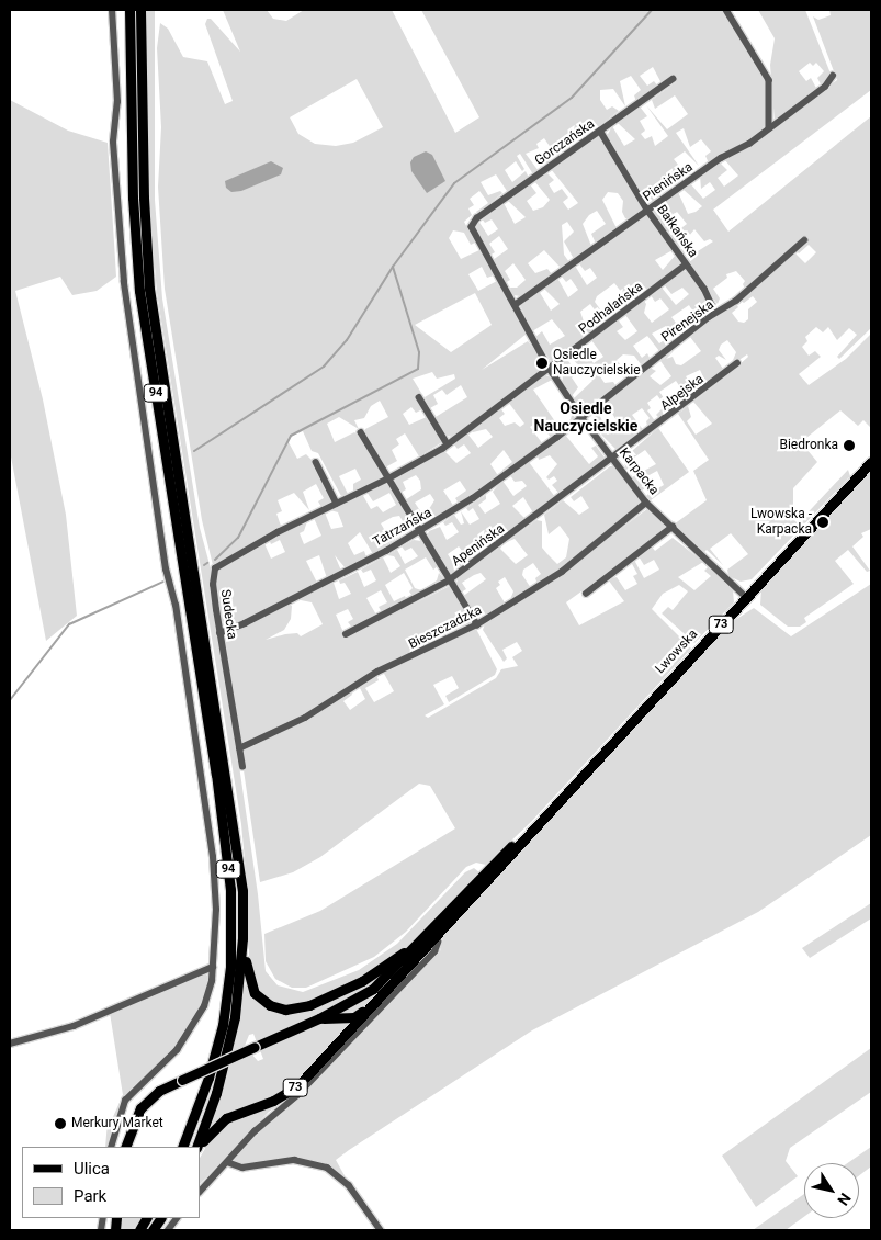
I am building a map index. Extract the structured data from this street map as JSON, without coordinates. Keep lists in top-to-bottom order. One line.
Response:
{"streets":{"main road":["94","73","Lwowska"],"street":["Gorczańska","Pienińska","Bałkańska","Podhalańska","Pirenejska","Alpejska","Karpacka","Tatrzańska","Apenińska","Sudecka","Bieszczadzka"]},"crossings":[["Gorczańska","Bałkańska"],["Gorczańska","Karpacka"],["Pienińska","Bałkańska"],["Pienińska","Karpacka"],["Bałkańska","Podhalańska"],["Bałkańska","Pirenejska"],["Podhalańska","Karpacka"],["Podhalańska","Sudecka"],["Pirenejska","Karpacka"],["Pirenejska","Tatrzańska"],["Alpejska","Karpacka"],["Alpejska","Apenińska"],["Karpacka","Tatrzańska"],["Karpacka","Apenińska"],["Karpacka","Sudecka"],["Karpacka","Bieszczadzka"],["Karpacka","Lwowska"],["Tatrzańska","Sudecka"],["Sudecka","Bieszczadzka"],["73","Lwowska"]],"districts":["Osiedle Nauczycielskie"],"places":["Osiedle Nauczycielskie","Biedronka","Lwowska - Karpacka","Merkury Market"],"legend":["Ulica","Park"],"north":"bottom right"}
